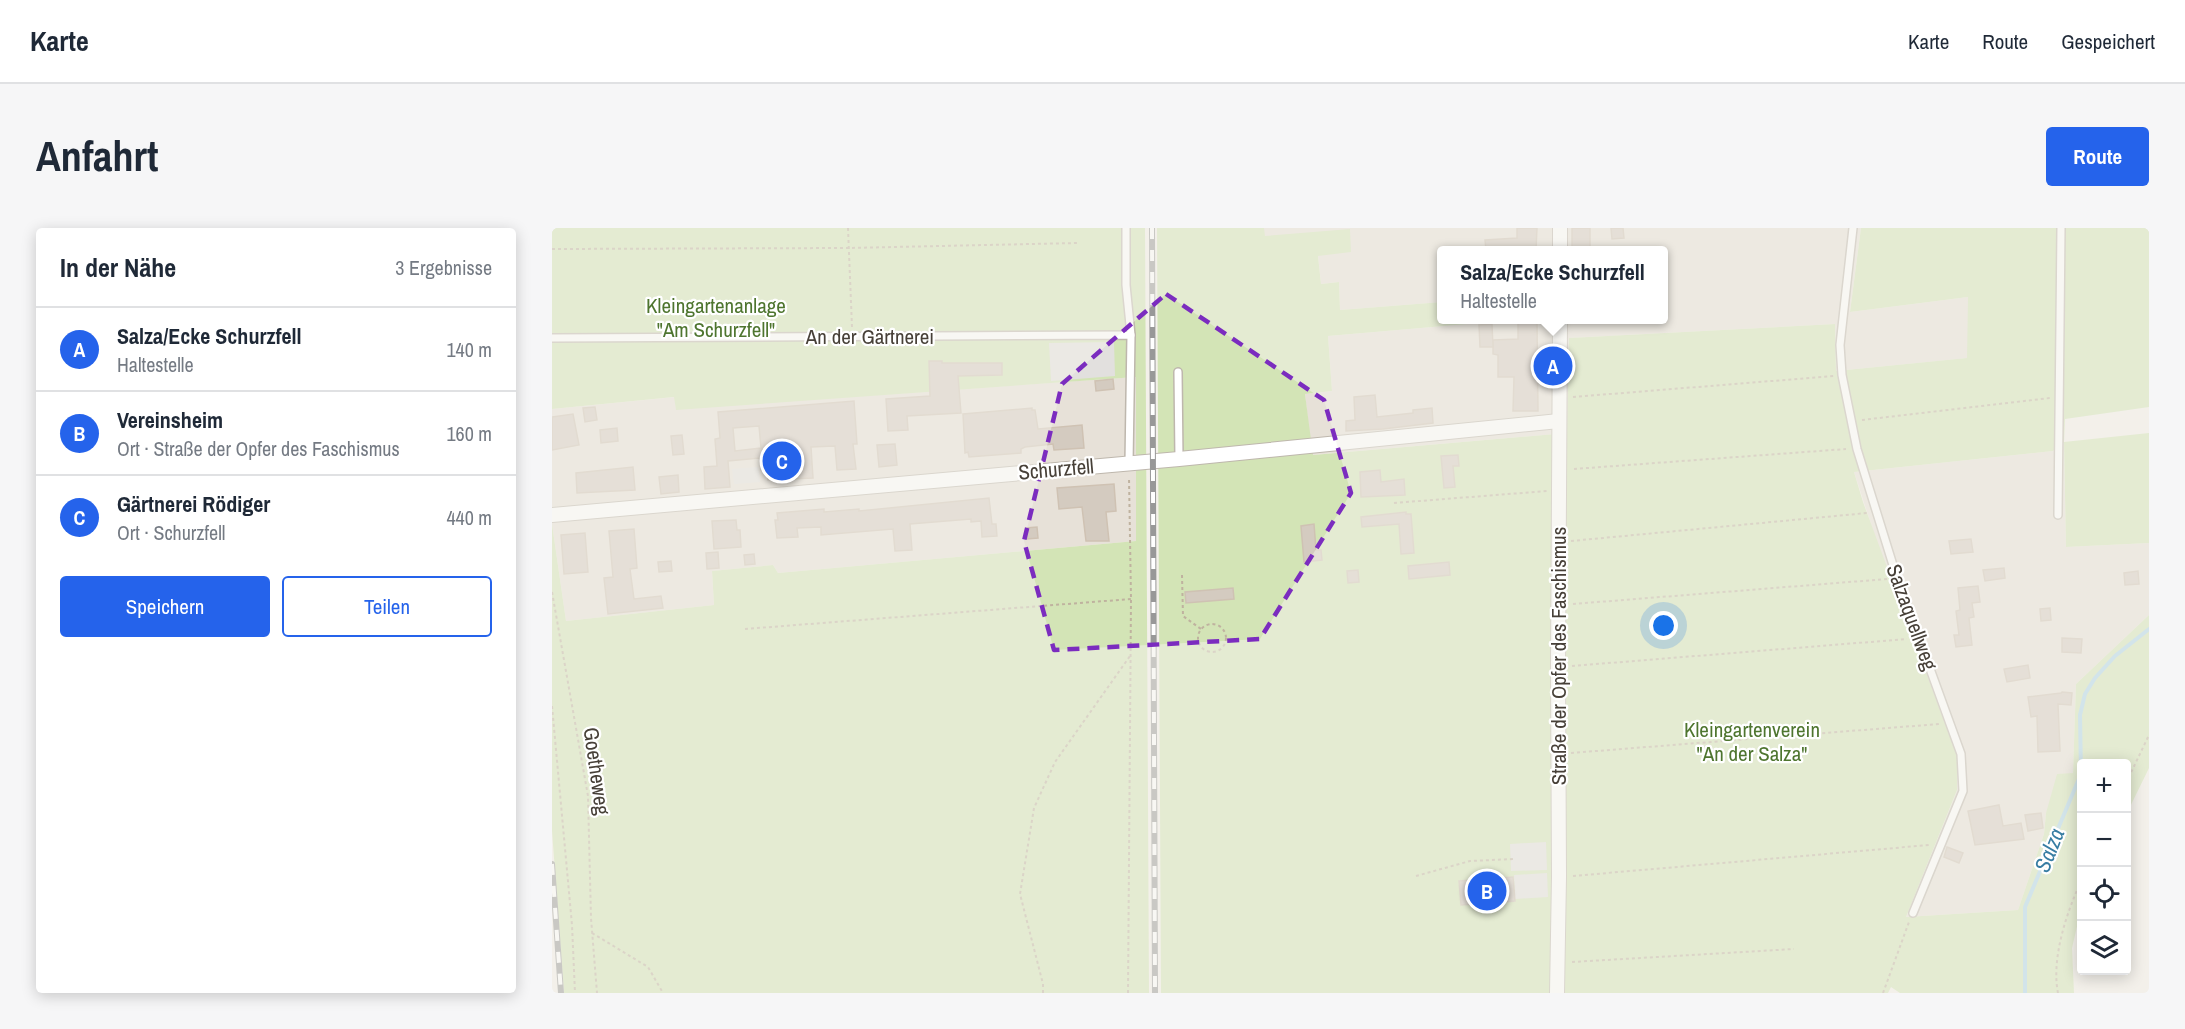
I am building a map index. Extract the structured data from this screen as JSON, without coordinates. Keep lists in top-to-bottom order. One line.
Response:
{"streets":{"street":["Schurzfell","Straße der Opfer des Faschismus"],"lane":["An der Gärtnerei","Salzaquellweg"],"path":["Goetheweg"]},"crossings":[["Schurzfell","Straße der Opfer des Faschismus"]],"water":["Salza"],"parks":["Kleingartenanlage \"Am Schurzfell\"","Kleingartenverein \"An der Salza\""],"page":{"header":"Karte","nav":["Karte","Route","Gespeichert"],"buttons":["Route",["Speichern","Teilen"]],"title":"Anfahrt","heading":["In der Nähe","3 Ergebnisse"],"popup":["Salza/Ecke Schurzfell","Haltestelle"],"list":[{"mark":"A","name":"Salza/Ecke Schurzfell","note":"Haltestelle","value":"140 m"},{"mark":"B","name":"Vereinsheim","note":"Ort · Straße der Opfer des Faschismus","value":"160 m"},{"mark":"C","name":"Gärtnerei Rödiger","note":"Ort · Schurzfell","value":"440 m"}],"pins":["A","C","B"],"map_buttons":["+","−"]}}
